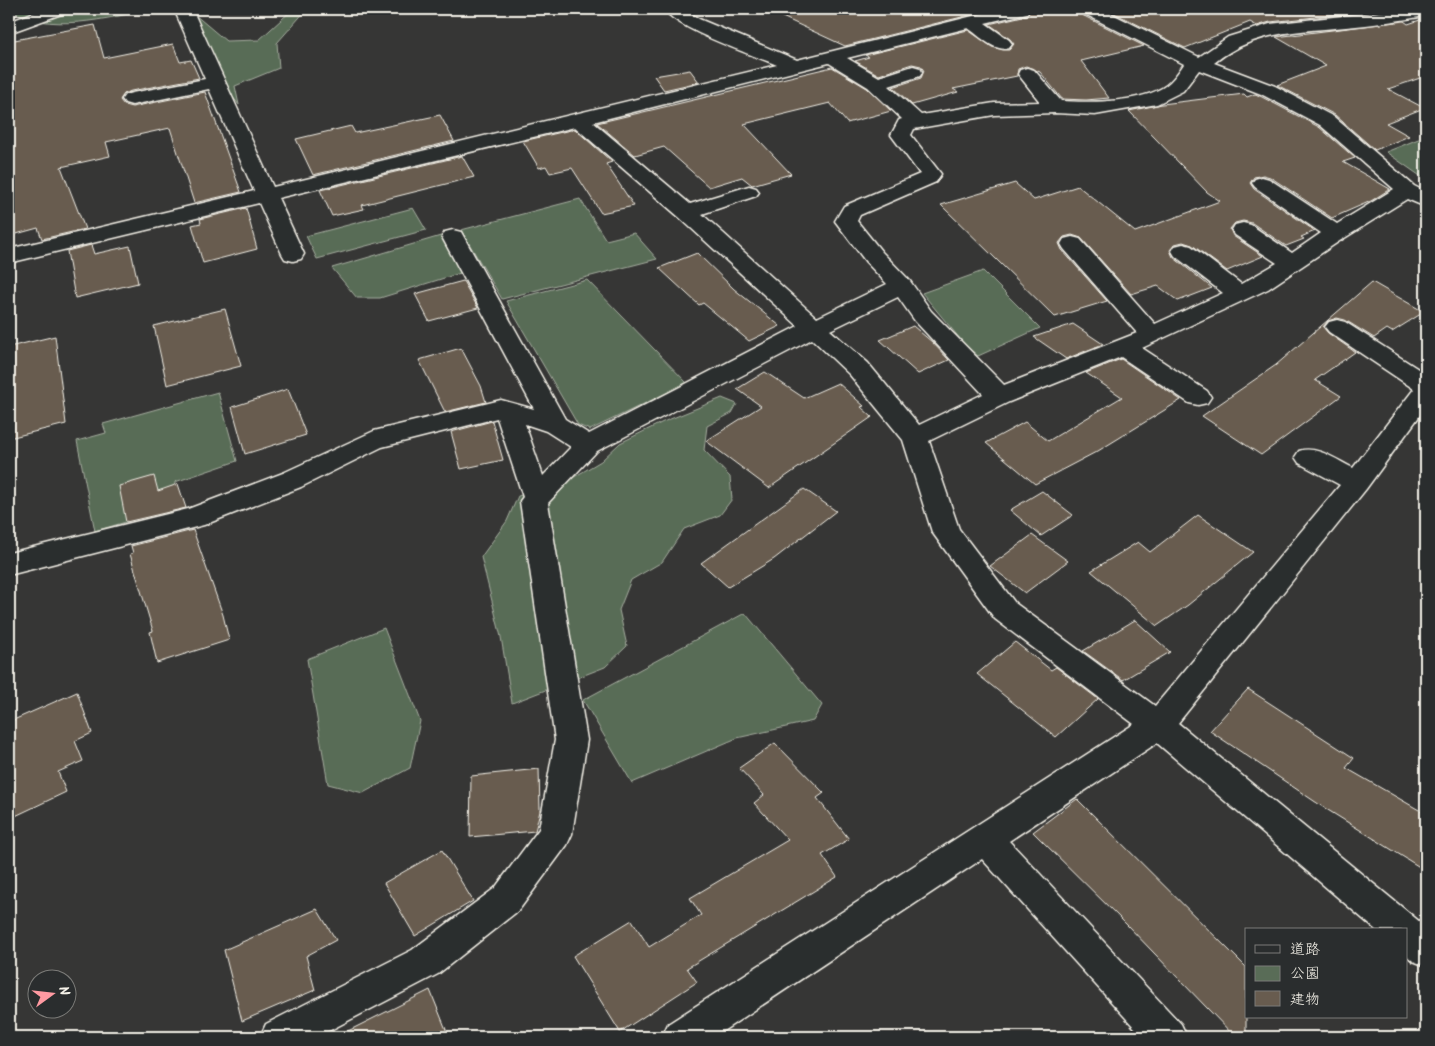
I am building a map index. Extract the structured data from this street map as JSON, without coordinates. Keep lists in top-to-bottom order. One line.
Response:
{"legend":["道路","公園","建物"],"north":"right"}
